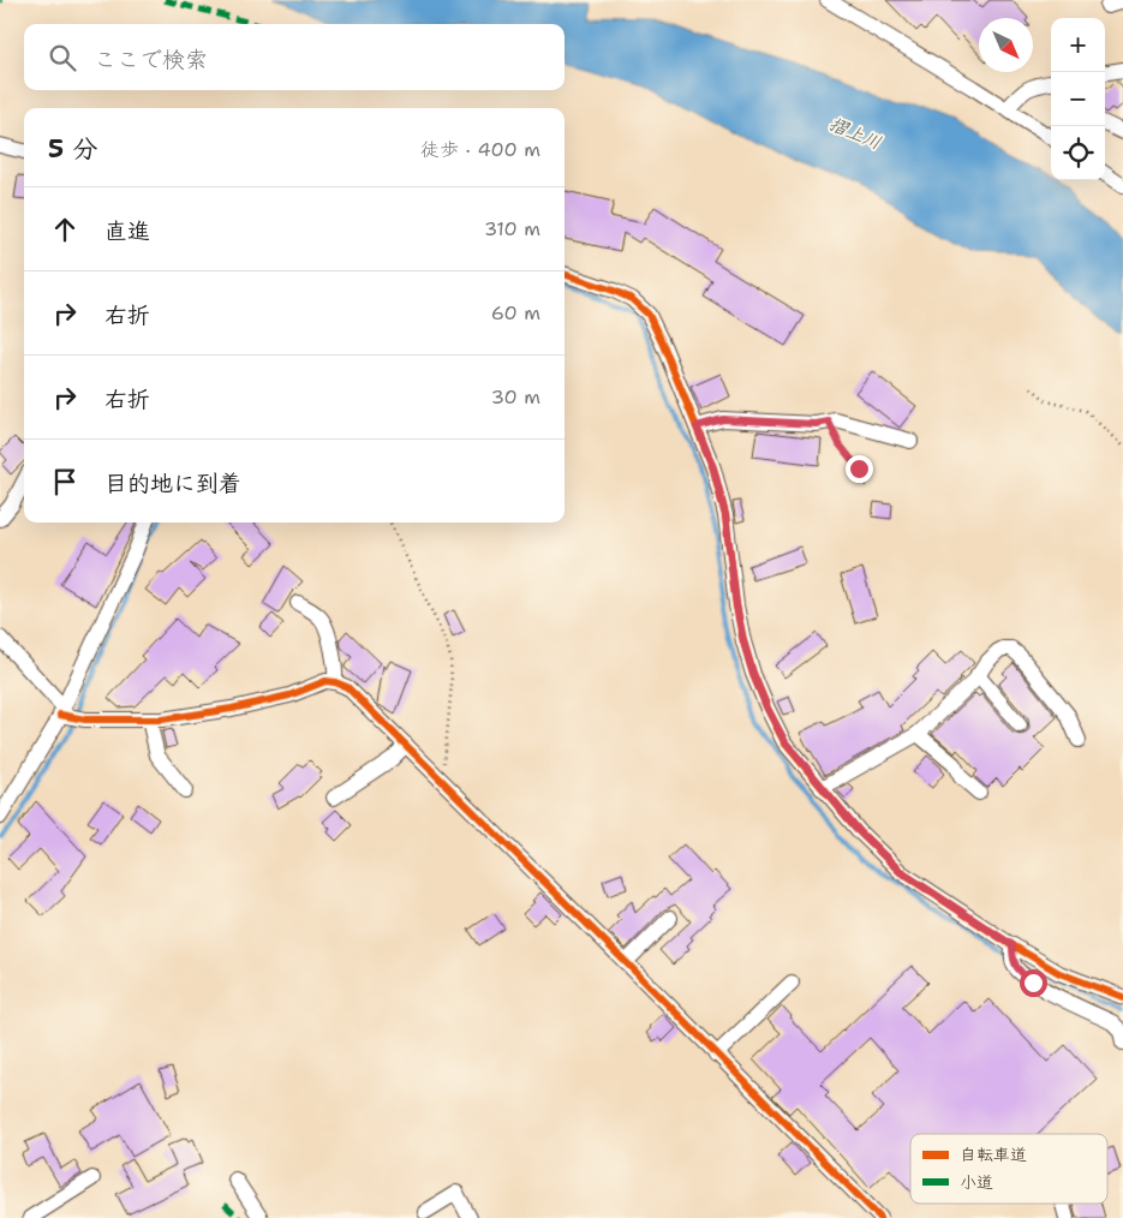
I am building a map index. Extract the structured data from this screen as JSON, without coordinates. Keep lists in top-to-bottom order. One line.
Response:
{"water":["摺上川"],"legend":["自転車道","小道"],"north":"bottom right","page":{"map_buttons":["+","−"],"search":"ここで検索","heading":["5 分","徒歩 · 400 m"],"list":[["直進","310 m"],["右折","60 m"],["右折","30 m"],"目的地に到着"]}}
